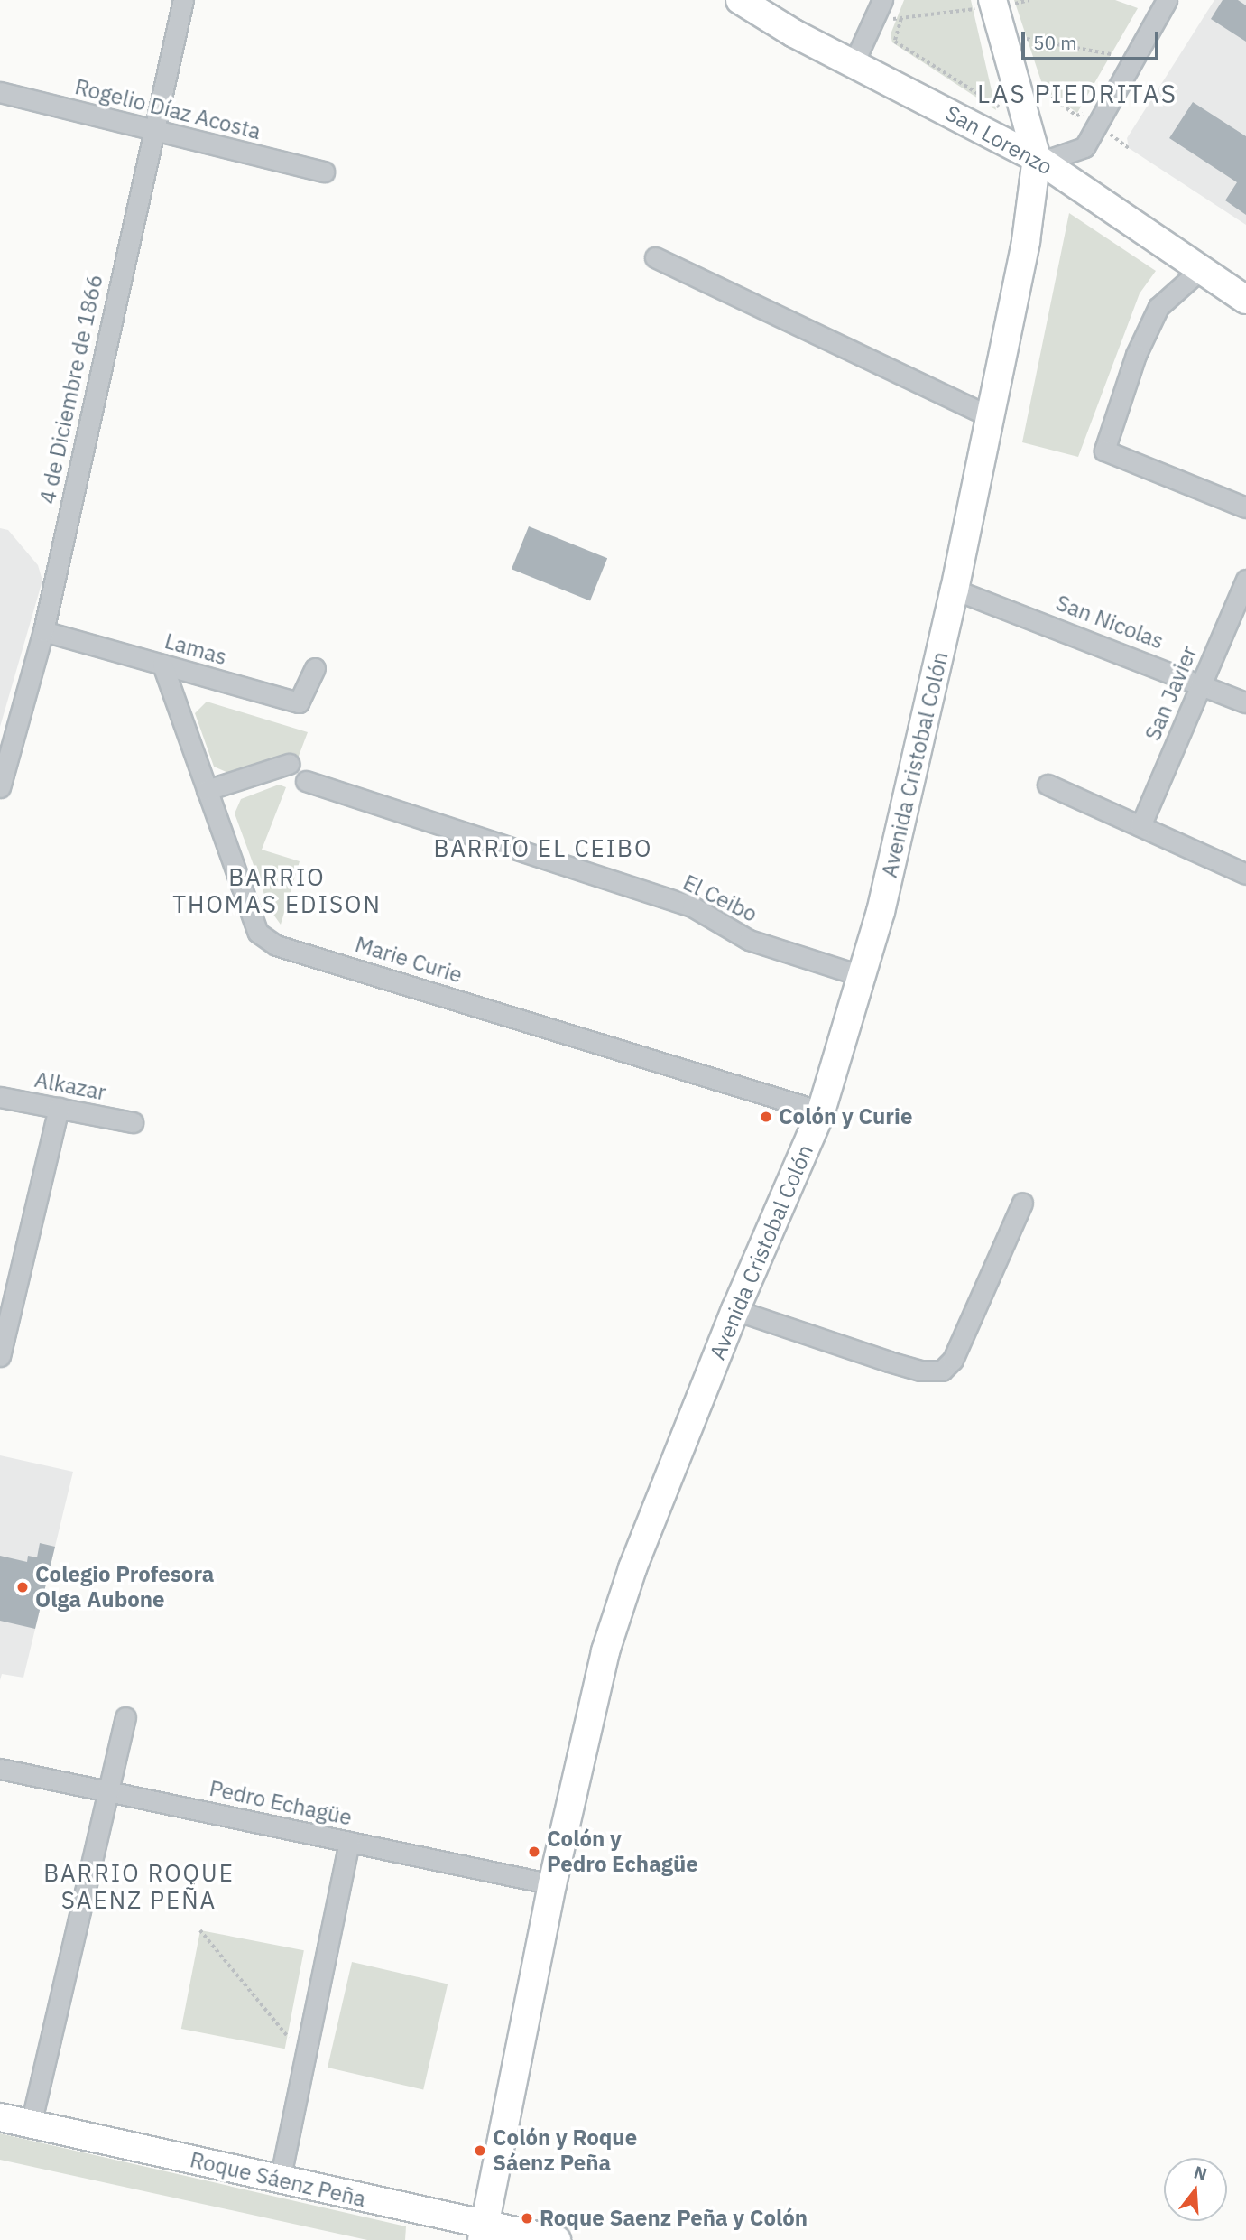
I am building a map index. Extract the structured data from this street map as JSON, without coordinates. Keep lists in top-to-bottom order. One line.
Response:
{"streets":{"main road":["San Lorenzo","Avenida Cristobal Colón","Roque Sáenz Peña"],"street":["Rogelio Díaz Acosta","4 de Diciembre de 1866","San Nicolas","Lamas","San Javier","El Ceibo","Marie Curie","Alkazar","Pedro Echagüe"]},"crossings":[["Rogelio Díaz Acosta","4 de Diciembre de 1866"],["San Lorenzo","Avenida Cristobal Colón"],["4 de Diciembre de 1866","Lamas"],["San Nicolas","San Javier"],["San Nicolas","Avenida Cristobal Colón"],["Lamas","Marie Curie"],["Avenida Cristobal Colón","El Ceibo"],["Avenida Cristobal Colón","Marie Curie"],["Avenida Cristobal Colón","Pedro Echagüe"],["Avenida Cristobal Colón","Roque Sáenz Peña"]],"districts":["LAS PIEDRITAS","BARRIO EL CEIBO","BARRIO THOMAS EDISON","BARRIO ROQUE SAENZ PEÑA"],"places":["Colón y Curie","Colegio Profesora Olga Aubone","Colón y Pedro Echagüe","Colón y Roque Sáenz Peña","Roque Saenz Peña y Colón"],"scale_bar":"50 m","north":"top"}
